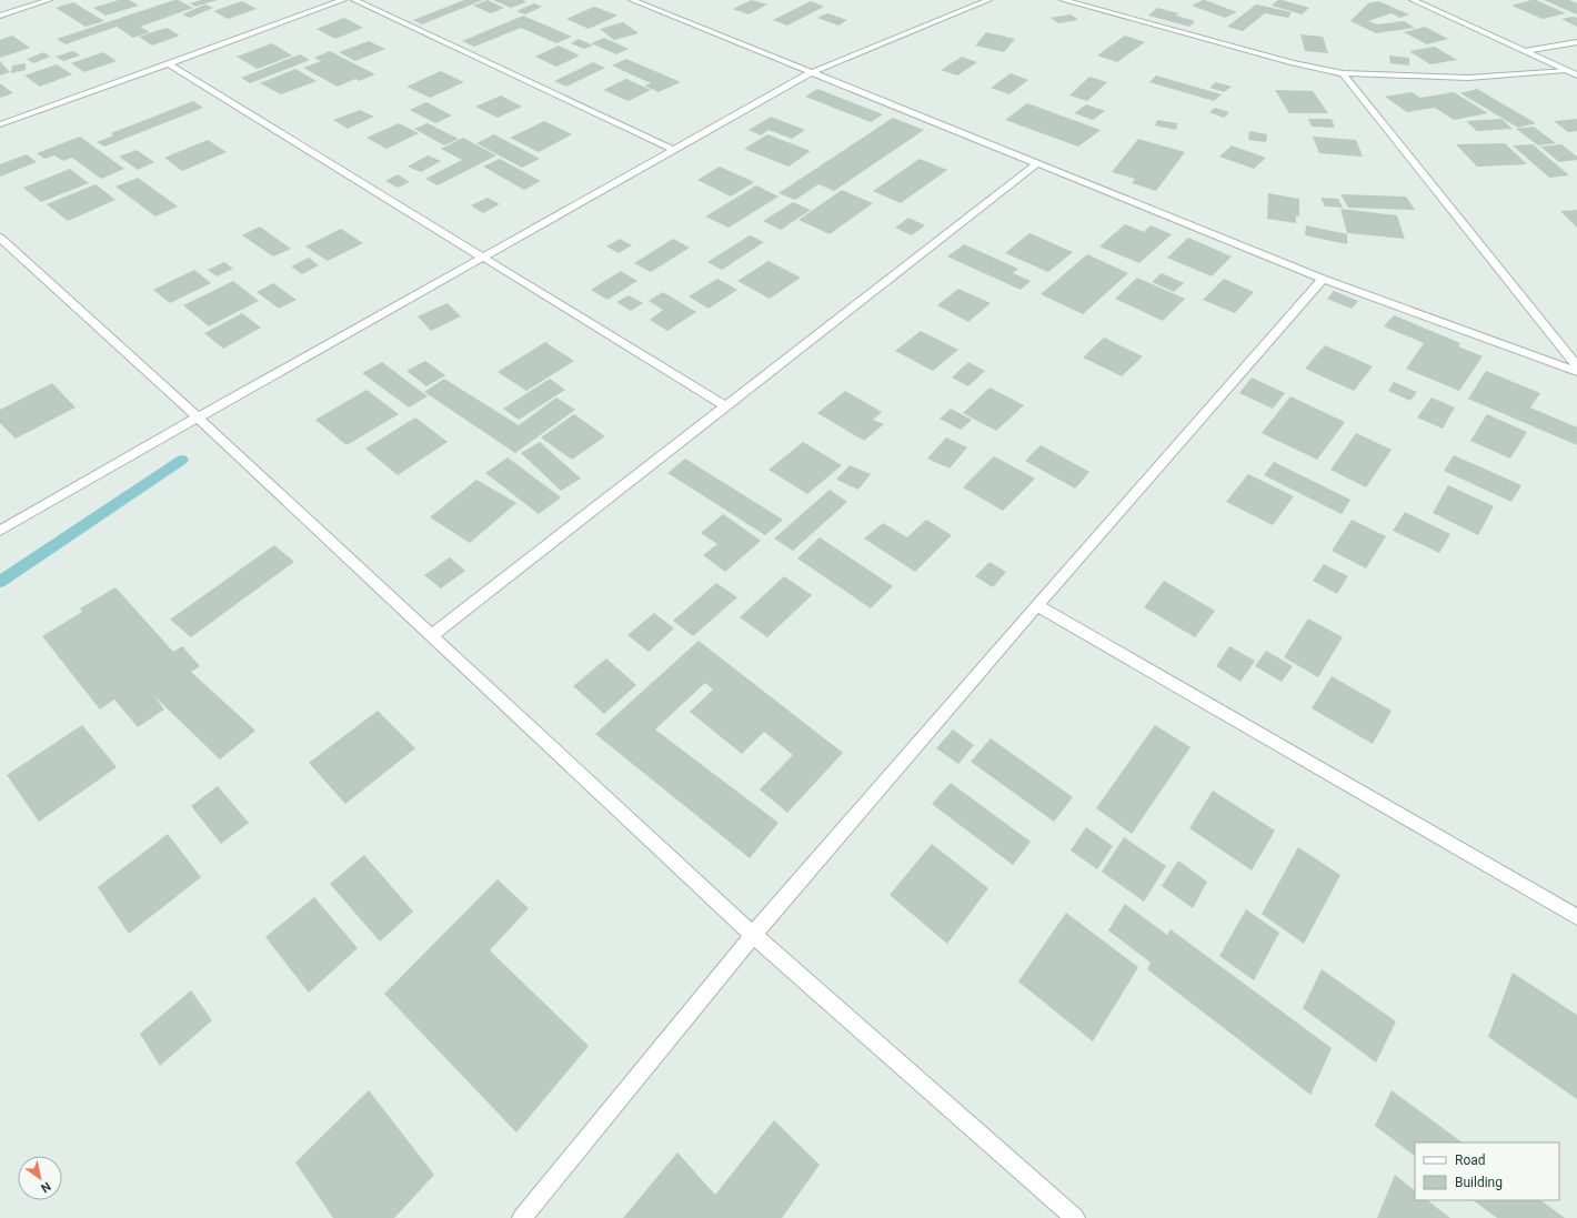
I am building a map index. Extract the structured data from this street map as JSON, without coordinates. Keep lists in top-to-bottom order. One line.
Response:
{"legend":["Road","Building"],"north":"bottom right"}
